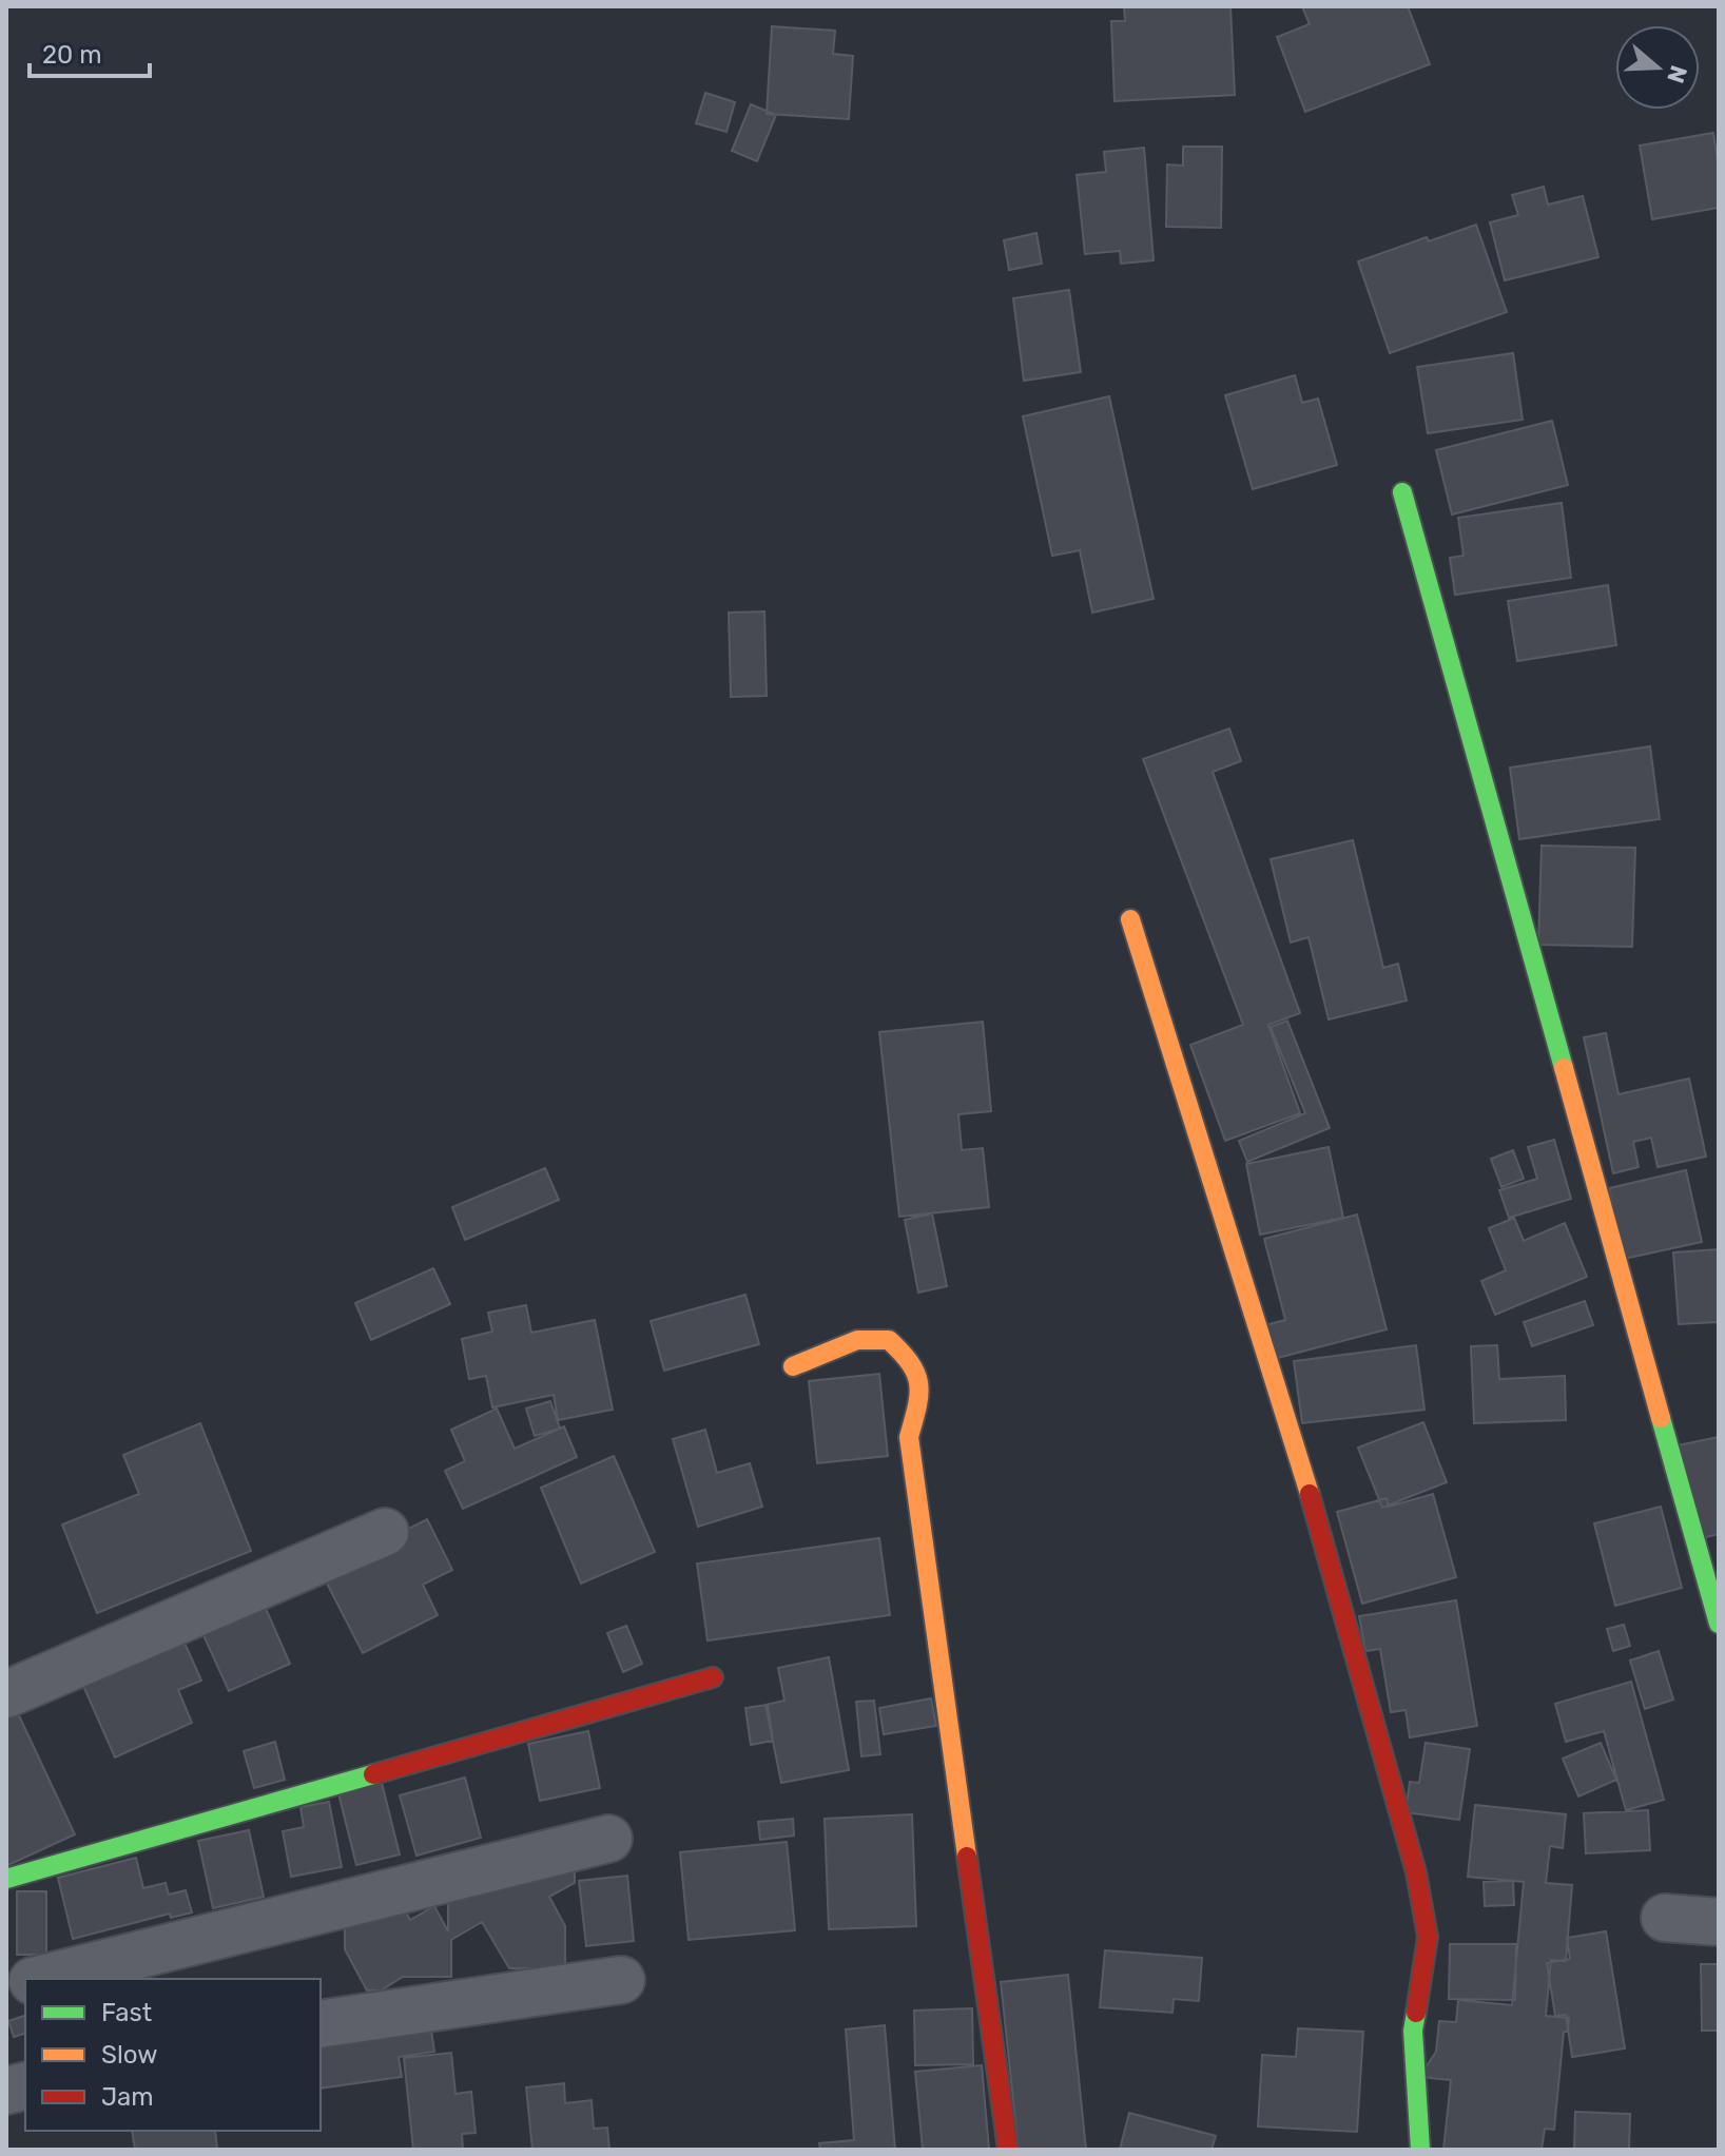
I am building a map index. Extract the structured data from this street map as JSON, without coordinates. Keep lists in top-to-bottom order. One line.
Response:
{"legend":["Fast","Slow","Jam"],"scale_bar":"20 m","north":"right"}
